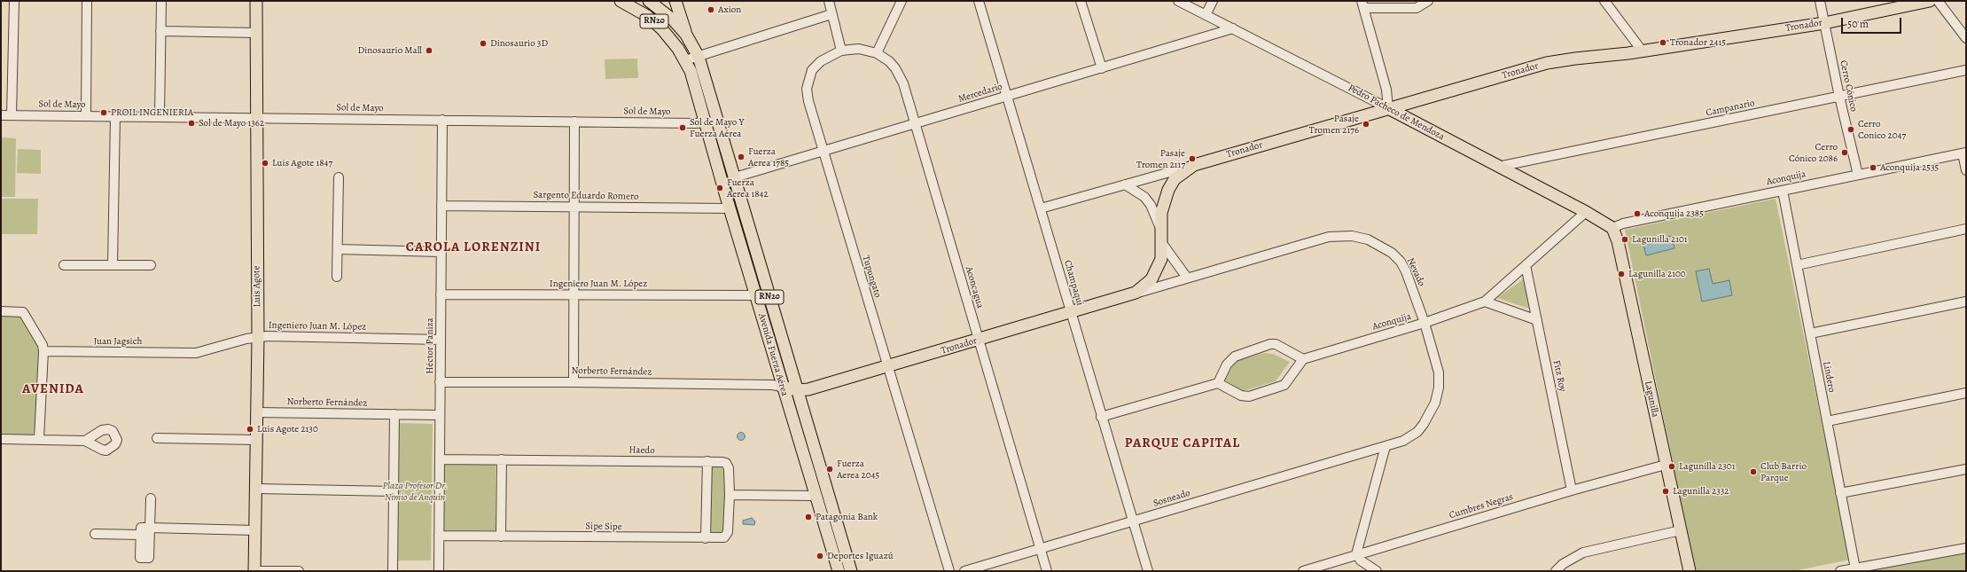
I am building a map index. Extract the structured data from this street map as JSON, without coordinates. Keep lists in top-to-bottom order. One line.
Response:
{"streets":{"main road":["RN20","Tronador","Pedro Pacheco de Mendoza","Luis Agote","Avenida Fuerza Aérea","Lagunilla"],"street":["Cerro Cónico","Mercedario","Sol de Mayo","Campanario","Aconquija","Sargento Eduardo Romero","Nevado","Tupungato","Champaquí","Ingeniero Juan M. López","Aconcagua","Juan Jagsich","Héctor Paniza","Norberto Fernández","Fitz Roy","Lindero","Haedo","Sosneado","Cumbres Negras","Sipe Sipe"]},"crossings":[["Tronador","Cerro Cónico"],["Tronador","Pedro Pacheco de Mendoza"],["Tronador","Nevado"],["Tronador","Tupungato"],["Tronador","Champaquí"],["Tronador","Aconcagua"],["Tronador","Avenida Fuerza Aérea"],["Tronador","Norberto Fernández"],["Cerro Cónico","Campanario"],["Cerro Cónico","Aconquija"],["Mercedario","Pedro Pacheco de Mendoza"],["Mercedario","Tupungato"],["Mercedario","Champaquí"],["Mercedario","Aconcagua"],["Mercedario","Avenida Fuerza Aérea"],["Sol de Mayo","Luis Agote"],["Sol de Mayo","Héctor Paniza"],["Sol de Mayo","Avenida Fuerza Aérea"],["Campanario","Pedro Pacheco de Mendoza"],["Pedro Pacheco de Mendoza","Aconquija"],["Pedro Pacheco de Mendoza","Lagunilla"],["Aconquija","Nevado"],["Aconquija","Fitz Roy"],["Aconquija","Lindero"],["Aconquija","Lagunilla"],["Sargento Eduardo Romero","Héctor Paniza"],["Sargento Eduardo Romero","Avenida Fuerza Aérea"],["Nevado","Sosneado"],["Tupungato","Aconcagua"],["Champaquí","Sosneado"],["Ingeniero Juan M. López","Luis Agote"],["Ingeniero Juan M. López","Juan Jagsich"],["Ingeniero Juan M. López","Héctor Paniza"],["Ingeniero Juan M. López","Avenida Fuerza Aérea"],["Luis Agote","Juan Jagsich"],["Luis Agote","Norberto Fernández"],["Aconcagua","Sosneado"],["Héctor Paniza","Norberto Fernández"],["Héctor Paniza","Haedo"],["Héctor Paniza","Sipe Sipe"],["Avenida Fuerza Aérea","Norberto Fernández"],["Fitz Roy","Cumbres Negras"],["Lagunilla","Cumbres Negras"],["Haedo","Sipe Sipe"]],"districts":["CAROLA LORENZINI","AVENIDA","PARQUE CAPITAL"],"parks":["Plaza Profesor Dr. Nimio de Anquín"],"places":["Axion","Tronador 2415","Dinosaurio 3D","Dinosaurio Mall","PROIL INGENIERIA","Sol de Mayo 1362","Pasaje Tromen 2176","Sol de Mayo Y Fuerza Aérea","Cerro Conico 2047","Cerro Cónico 2086","Fuerza Aerea 1785","Pasaje Tromen 2117","Luis Agote 1847","Aconquija 2535","Fuerza Aerea 1842","Aconquija 2385","Lagunilla 2101","Lagunilla 2100","Luis Agote 2130","Lagunilla 2301","Fuerza Aerea 2045","Club Barrio Parque","Lagunilla 2332","Patagonia Bank","Deportes Iguazú"],"scale_bar":"50 m"}
